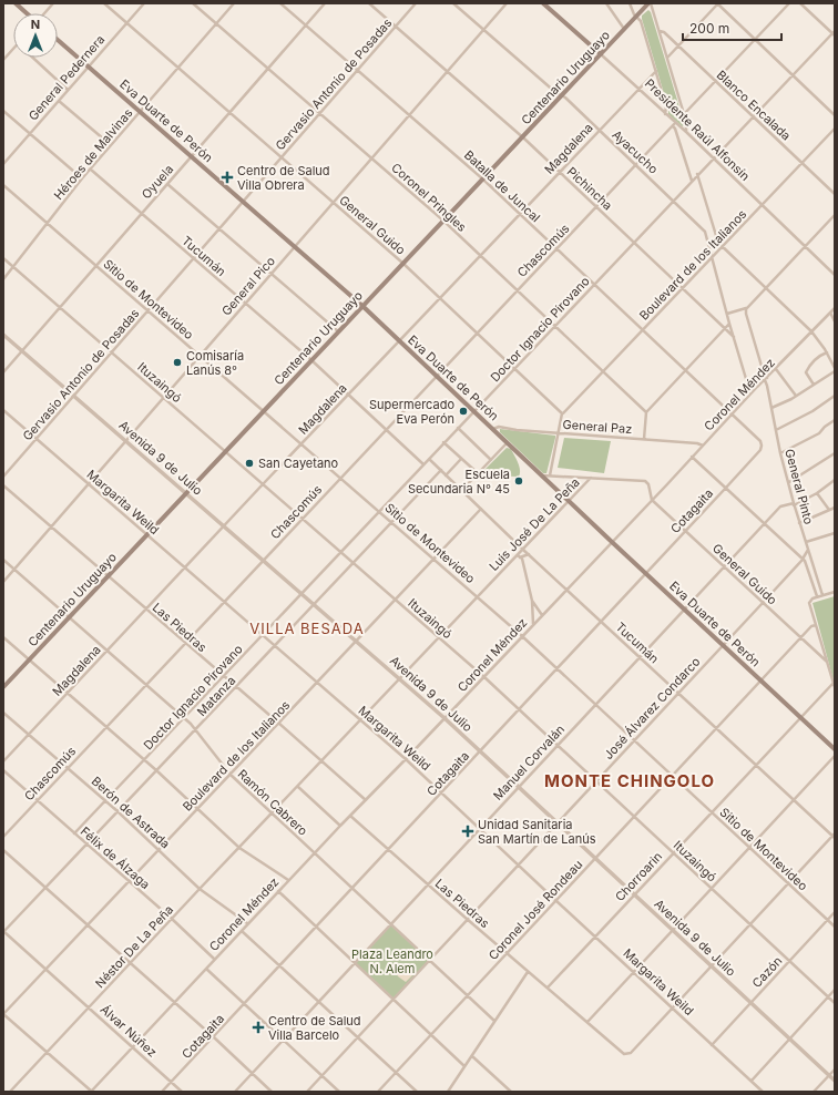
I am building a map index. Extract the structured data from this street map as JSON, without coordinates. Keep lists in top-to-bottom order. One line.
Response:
{"streets":{"main road":["Centenario Uruguayo","Eva Duarte de Perón","Presidente Raúl Alfonsín"],"street":["General Pedernera","Gervasio Antonio de Posadas","Blanco Encalada","Magdalena","Ayacucho","Héroes de Malvinas","Oyuela","Batalla de Juncal","Pichincha","Coronel Pringles","General Guido","Chascomús","Tucumán","Boulevard de los Italianos","General Pico","Sitio de Montevideo","Doctor Ignacio Pirovano","Ituzaingó","Coronel Méndez","General Paz","Avenida 9 de Julio","General Pinto","Margarita Weild","Cotagaita","Luis José De La Peña","Las Piedras","Matanza","José Álvarez Condarco","Manuel Corvalán","Ramón Cabrero","Berón de Astrada","Félix de Álzaga","Chorroarin","Coronel José Rondeau","Néstor De La Peña","Cazón","Álvar Núñez"]},"crossings":[["General Pedernera","Eva Duarte de Perón"],["General Pedernera","General Guido"],["Centenario Uruguayo","Eva Duarte de Perón"],["Centenario Uruguayo","Presidente Raúl Alfonsín"],["Centenario Uruguayo","Ayacucho"],["Centenario Uruguayo","Batalla de Juncal"],["Centenario Uruguayo","Pichincha"],["Centenario Uruguayo","Coronel Pringles"],["Centenario Uruguayo","General Guido"],["Centenario Uruguayo","Tucumán"],["Centenario Uruguayo","Sitio de Montevideo"],["Centenario Uruguayo","Ituzaingó"],["Centenario Uruguayo","Avenida 9 de Julio"],["Centenario Uruguayo","Margarita Weild"],["Centenario Uruguayo","Las Piedras"],["Centenario Uruguayo","Ramón Cabrero"],["Gervasio Antonio de Posadas","Eva Duarte de Perón"],["Gervasio Antonio de Posadas","Batalla de Juncal"],["Gervasio Antonio de Posadas","Pichincha"],["Gervasio Antonio de Posadas","Coronel Pringles"],["Gervasio Antonio de Posadas","General Guido"],["Gervasio Antonio de Posadas","Tucumán"],["Gervasio Antonio de Posadas","Sitio de Montevideo"],["Gervasio Antonio de Posadas","Ituzaingó"],["Gervasio Antonio de Posadas","Avenida 9 de Julio"],["Gervasio Antonio de Posadas","Margarita Weild"],["Blanco Encalada","Boulevard de los Italianos"],["Blanco Encalada","Doctor Ignacio Pirovano"],["Eva Duarte de Perón","Magdalena"],["Eva Duarte de Perón","Héroes de Malvinas"],["Eva Duarte de Perón","Oyuela"],["Eva Duarte de Perón","Chascomús"],["Eva Duarte de Perón","General Pico"],["Eva Duarte de Perón","Doctor Ignacio Pirovano"],["Eva Duarte de Perón","Coronel Méndez"],["Eva Duarte de Perón","General Paz"],["Eva Duarte de Perón","Cotagaita"],["Eva Duarte de Perón","Luis José De La Peña"],["Eva Duarte de Perón","José Álvarez Condarco"],["Eva Duarte de Perón","Manuel Corvalán"],["Eva Duarte de Perón","Chorroarin"],["Eva Duarte de Perón","Coronel José Rondeau"],["Presidente Raúl Alfonsín","Magdalena"],["Presidente Raúl Alfonsín","Chascomús"],["Presidente Raúl Alfonsín","Boulevard de los Italianos"],["Presidente Raúl Alfonsín","Doctor Ignacio Pirovano"],["Magdalena","Ayacucho"],["Magdalena","Batalla de Juncal"],["Magdalena","Pichincha"],["Magdalena","Coronel Pringles"],["Magdalena","General Guido"],["Magdalena","Tucumán"],["Magdalena","Sitio de Montevideo"],["Magdalena","Ituzaingó"],["Magdalena","Avenida 9 de Julio"],["Magdalena","Margarita Weild"],["Magdalena","Las Piedras"],["Magdalena","Ramón Cabrero"],["Magdalena","Berón de Astrada"],["Ayacucho","Chascomús"],["Ayacucho","Boulevard de los Italianos"],["Ayacucho","General Pico"],["Ayacucho","Doctor Ignacio Pirovano"],["Héroes de Malvinas","Coronel Pringles"],["Héroes de Malvinas","General Guido"],["Héroes de Malvinas","Tucumán"],["Héroes de Malvinas","Sitio de Montevideo"],["Héroes de Malvinas","Ituzaingó"],["Oyuela","Batalla de Juncal"],["Oyuela","Coronel Pringles"],["Oyuela","General Guido"],["Oyuela","Tucumán"],["Oyuela","Sitio de Montevideo"],["Oyuela","Ituzaingó"],["Oyuela","Avenida 9 de Julio"],["Batalla de Juncal","Chascomús"],["Batalla de Juncal","Boulevard de los Italianos"],["Batalla de Juncal","General Pico"],["Batalla de Juncal","Doctor Ignacio Pirovano"],["Batalla de Juncal","Coronel Méndez"],["Batalla de Juncal","Cotagaita"],["Pichincha","Chascomús"],["Pichincha","Boulevard de los Italianos"],["Pichincha","General Pico"],["Pichincha","Doctor Ignacio Pirovano"],["Coronel Pringles","Chascomús"],["Coronel Pringles","Boulevard de los Italianos"],["Coronel Pringles","General Pico"],["Coronel Pringles","Doctor Ignacio Pirovano"],["General Guido","Chascomús"],["General Guido","Boulevard de los Italianos"],["General Guido","General Pico"],["General Guido","Doctor Ignacio Pirovano"],["General Guido","Coronel Méndez"],["General Guido","Cotagaita"],["General Guido","José Álvarez Condarco"],["General Guido","Manuel Corvalán"],["General Guido","Coronel José Rondeau"],["Chascomús","Tucumán"],["Chascomús","Sitio de Montevideo"],["Chascomús","Ituzaingó"],["Chascomús","Avenida 9 de Julio"],["Chascomús","Margarita Weild"],["Chascomús","Las Piedras"],["Chascomús","Ramón Cabrero"],["Chascomús","Berón de Astrada"],["Chascomús","Félix de Álzaga"],["Tucumán","Boulevard de los Italianos"],["Tucumán","General Pico"],["Tucumán","Doctor Ignacio Pirovano"],["Tucumán","Coronel Méndez"],["Tucumán","Cotagaita"],["Tucumán","Luis José De La Peña"],["Tucumán","Matanza"],["Tucumán","José Álvarez Condarco"],["Tucumán","Manuel Corvalán"],["Tucumán","Chorroarin"],["Tucumán","Coronel José Rondeau"],["Boulevard de los Italianos","Sitio de Montevideo"],["Boulevard de los Italianos","Ituzaingó"],["Boulevard de los Italianos","Avenida 9 de Julio"],["Boulevard de los Italianos","Margarita Weild"],["Boulevard de los Italianos","Las Piedras"],["Boulevard de los Italianos","Ramón Cabrero"],["Boulevard de los Italianos","Berón de Astrada"],["Boulevard de los Italianos","Félix de Álzaga"],["Boulevard de los Italianos","Álvar Núñez"],["General Pico","Sitio de Montevideo"],["General Pico","Ituzaingó"],["General Pico","Avenida 9 de Julio"],["General Pico","Margarita Weild"],["General Pico","Las Piedras"],["General Pico","Ramón Cabrero"],["Sitio de Montevideo","Doctor Ignacio Pirovano"],["Sitio de Montevideo","Coronel Méndez"],["Sitio de Montevideo","Cotagaita"],["Sitio de Montevideo","Luis José De La Peña"],["Sitio de Montevideo","Matanza"],["Sitio de Montevideo","José Álvarez Condarco"],["Sitio de Montevideo","Manuel Corvalán"],["Sitio de Montevideo","Chorroarin"],["Sitio de Montevideo","Coronel José Rondeau"],["Sitio de Montevideo","Cazón"],["Doctor Ignacio Pirovano","Ituzaingó"],["Doctor Ignacio Pirovano","Avenida 9 de Julio"],["Doctor Ignacio Pirovano","Margarita Weild"],["Doctor Ignacio Pirovano","Las Piedras"],["Doctor Ignacio Pirovano","Ramón Cabrero"],["Doctor Ignacio Pirovano","Berón de Astrada"],["Doctor Ignacio Pirovano","Félix de Álzaga"],["Ituzaingó","Coronel Méndez"],["Ituzaingó","Cotagaita"],["Ituzaingó","Luis José De La Peña"],["Ituzaingó","Matanza"],["Ituzaingó","José Álvarez Condarco"],["Ituzaingó","Manuel Corvalán"],["Ituzaingó","Chorroarin"],["Ituzaingó","Coronel José Rondeau"],["Ituzaingó","Cazón"],["Coronel Méndez","General Paz"],["Coronel Méndez","Avenida 9 de Julio"],["Coronel Méndez","General Pinto"],["Coronel Méndez","Margarita Weild"],["Coronel Méndez","Las Piedras"],["Coronel Méndez","Ramón Cabrero"],["Coronel Méndez","Berón de Astrada"],["Coronel Méndez","Félix de Álzaga"],["Coronel Méndez","Álvar Núñez"],["Avenida 9 de Julio","Cotagaita"],["Avenida 9 de Julio","Luis José De La Peña"],["Avenida 9 de Julio","Matanza"],["Avenida 9 de Julio","José Álvarez Condarco"],["Avenida 9 de Julio","Manuel Corvalán"],["Avenida 9 de Julio","Chorroarin"],["Avenida 9 de Julio","Coronel José Rondeau"],["Avenida 9 de Julio","Cazón"],["General Pinto","José Álvarez Condarco"],["General Pinto","Manuel Corvalán"],["Margarita Weild","Cotagaita"],["Margarita Weild","Luis José De La Peña"],["Margarita Weild","Las Piedras"],["Margarita Weild","Matanza"],["Margarita Weild","José Álvarez Condarco"],["Margarita Weild","Manuel Corvalán"],["Margarita Weild","Chorroarin"],["Margarita Weild","Coronel José Rondeau"],["Margarita Weild","Cazón"],["Cotagaita","Las Piedras"],["Cotagaita","Ramón Cabrero"],["Cotagaita","Álvar Núñez"],["Luis José De La Peña","Las Piedras"],["Luis José De La Peña","Ramón Cabrero"],["Luis José De La Peña","Néstor De La Peña"],["Las Piedras","Matanza"],["Las Piedras","José Álvarez Condarco"],["Las Piedras","Manuel Corvalán"],["Las Piedras","Chorroarin"],["Las Piedras","Coronel José Rondeau"],["Matanza","Ramón Cabrero"],["Matanza","Berón de Astrada"],["Matanza","Félix de Álzaga"],["Matanza","Álvar Núñez"],["José Álvarez Condarco","Ramón Cabrero"],["Manuel Corvalán","Ramón Cabrero"],["Ramón Cabrero","Coronel José Rondeau"],["Ramón Cabrero","Néstor De La Peña"],["Berón de Astrada","Néstor De La Peña"],["Félix de Álzaga","Néstor De La Peña"],["Néstor De La Peña","Álvar Núñez"]],"districts":["VILLA BESADA","MONTE CHINGOLO"],"parks":["Plaza Leandro N. Alem"],"places":{"health":["Centro de Salud Villa Obrera","Unidad Sanitaria San Martín de Lanús","Centro de Salud Villa Barcelo"],"other":["Comisaría Lanús 8°","Supermercado Eva Perón","San Cayetano","Escuela Secundaria N° 45"]},"scale_bar":"200 m","north":"top"}
